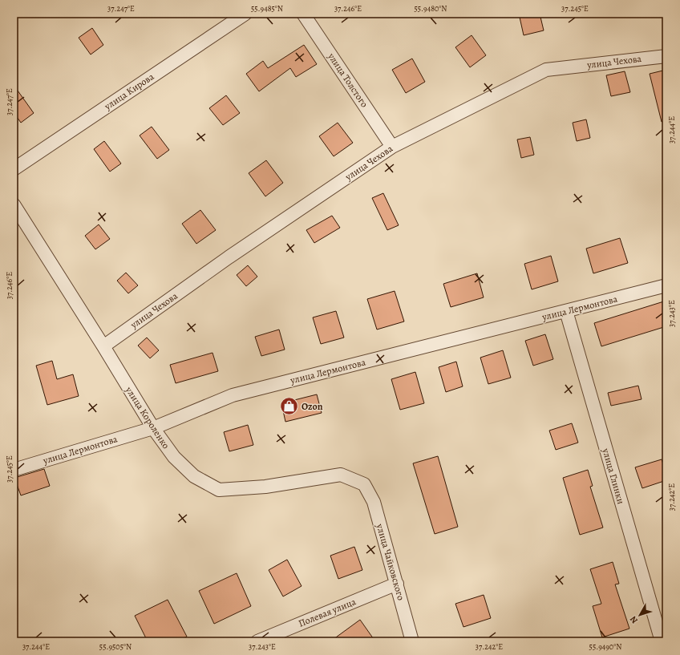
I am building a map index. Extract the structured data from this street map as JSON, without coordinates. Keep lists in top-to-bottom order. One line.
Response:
{"streets":{"street":["улица Чехова","улица Толстого","улица Кирова","улица Лермонтова","улица Короленко","улица Глинки","улица Чайковского","Полевая улица"]},"crossings":[["улица Чехова","улица Толстого"],["улица Чехова","улица Короленко"],["улица Лермонтова","улица Короленко"],["улица Лермонтова","улица Глинки"],["улица Короленко","улица Чайковского"],["улица Чайковского","Полевая улица"]],"places":{"shop":["Ozon"]},"north":"bottom left","coordinates":["37.247°E","55.9485°N","37.246°E","55.9480°N","37.245°E","37.244°E","37.243°E","37.242°E","55.9505°N","55.9490°N"]}
